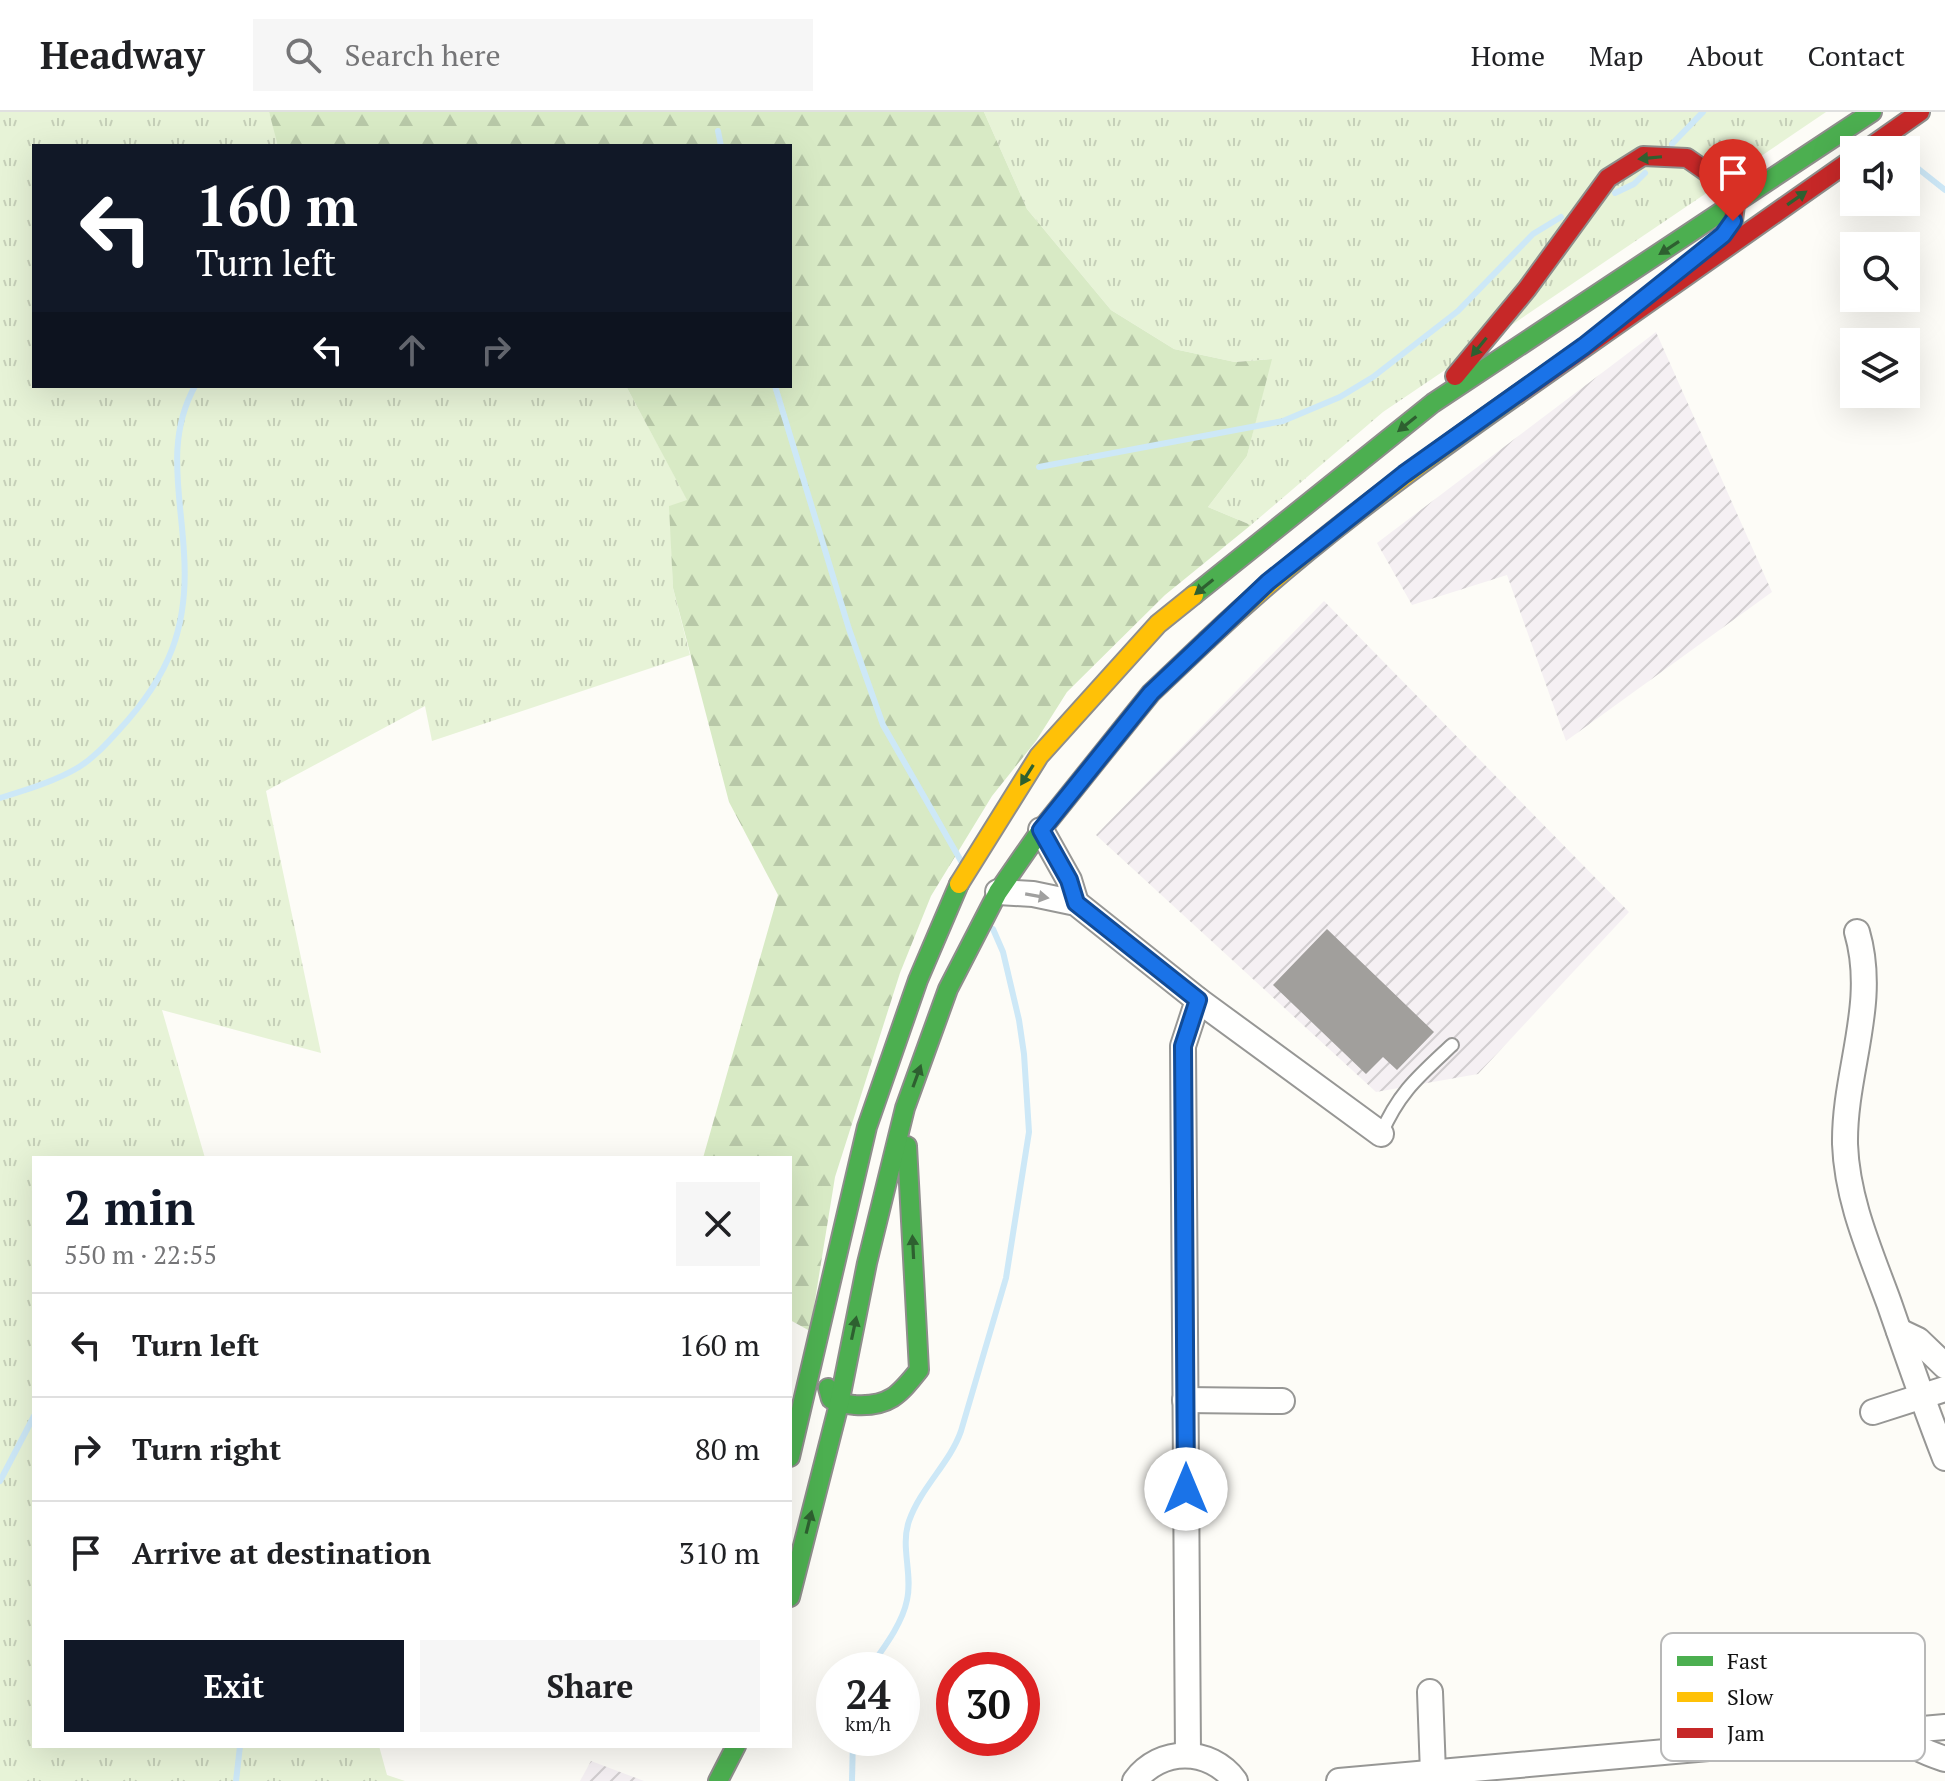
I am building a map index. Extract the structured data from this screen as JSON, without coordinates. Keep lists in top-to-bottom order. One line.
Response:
{"legend":["Fast","Slow","Jam"],"page":{"header":"Headway","search":"Search here","nav":["Home","Map","About","Contact"],"turn":["160 m","Turn left"],"heading":["2 min","550 m · 22:55"],"list":[{"name":"Turn left","value":"160 m"},{"name":"Turn right","value":"80 m"},{"name":"Arrive at destination","value":"310 m"}],"buttons":["Exit","Share"],"speed":"24 km/h","limit":"30"}}
